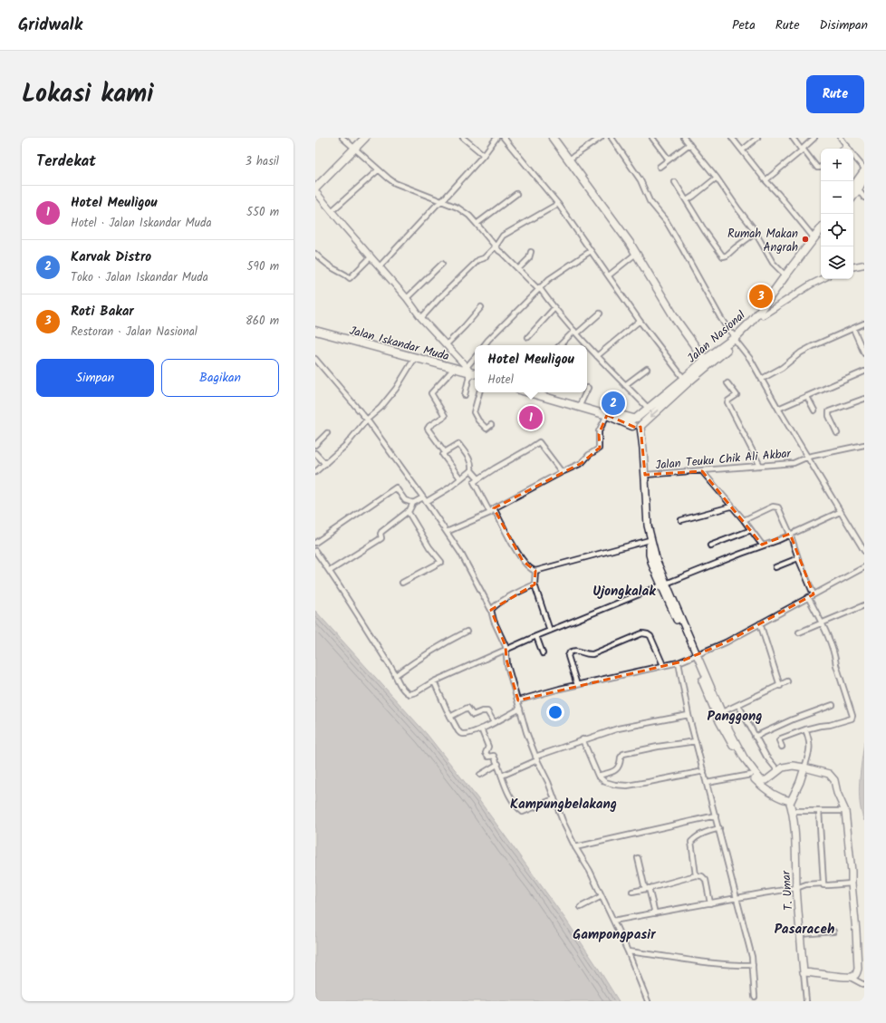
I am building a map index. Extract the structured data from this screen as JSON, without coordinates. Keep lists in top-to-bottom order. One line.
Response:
{"streets":{"highway":["Jalan Nasional","Jalan Iskandar Muda"],"main road":["T. Umar"],"street":["Jalan Teuku Chik Ali Akbar"]},"districts":["Ujongkalak","Panggong","Kampungbelakang","Pasaraceh","Gampongpasir"],"places":["Rumah Makan Angrah"],"page":{"header":"Gridwalk","nav":["Peta","Rute","Disimpan"],"title":"Lokasi kami","buttons":["Rute",["Simpan","Bagikan"]],"heading":["Terdekat","3 hasil"],"map_buttons":["+","−"],"list":[{"mark":"1","name":"Hotel Meuligou","note":"Hotel · Jalan Iskandar Muda","value":"550 m"},{"mark":"2","name":"Karvak Distro","note":"Toko · Jalan Iskandar Muda","value":"590 m"},{"mark":"3","name":"Roti Bakar","note":"Restoran · Jalan Nasional","value":"860 m"}],"pins":["3","2","1"],"popup":["Hotel Meuligou","Hotel"]}}
